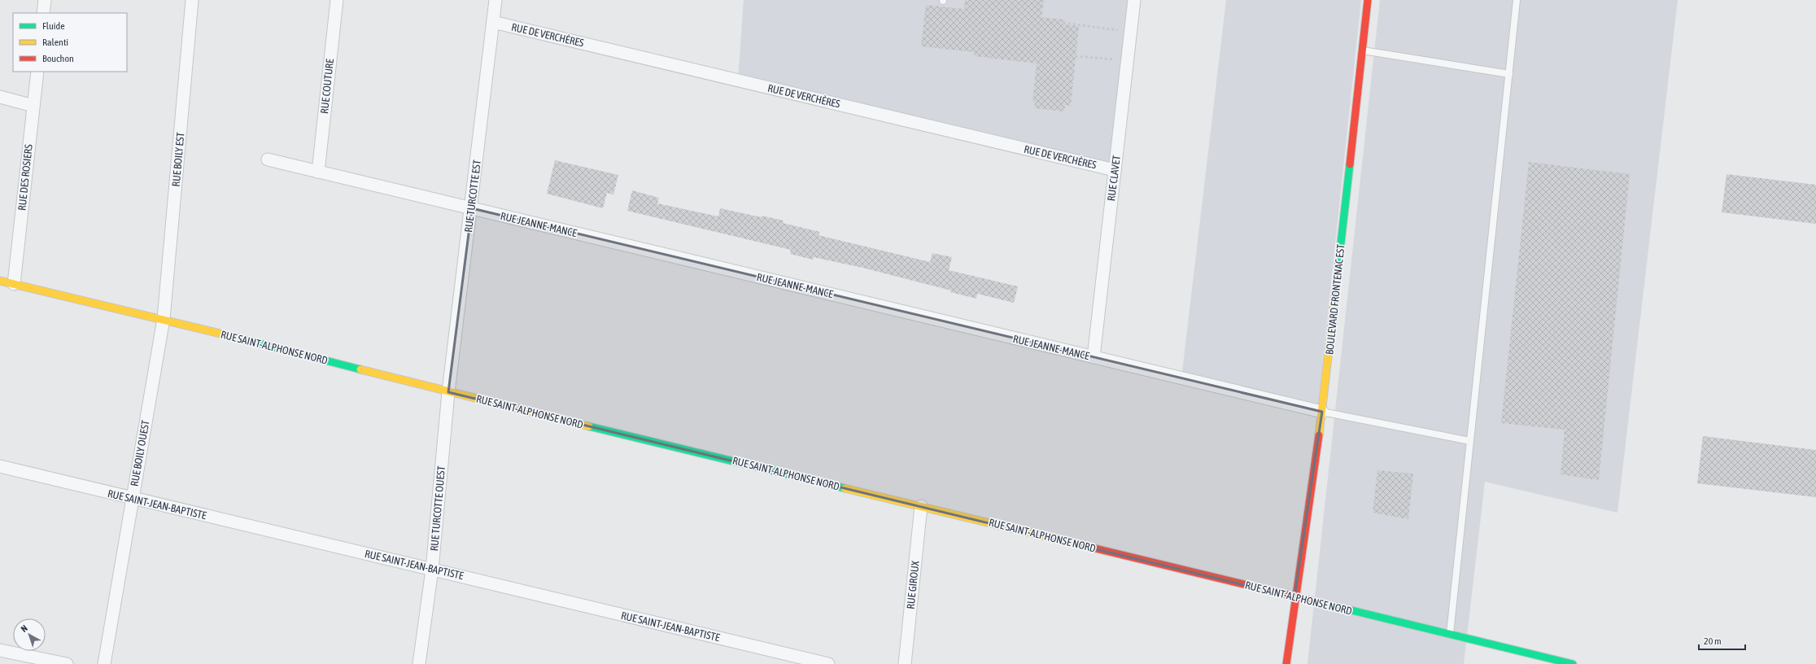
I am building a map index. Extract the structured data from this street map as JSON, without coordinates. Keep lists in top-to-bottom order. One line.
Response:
{"streets":{"main road":["BOULEVARD FRONTENAC EST","RUE SAINT-ALPHONSE NORD"],"street":["RUE DE VERCHÈRES","RUE COUTURE","RUE BOILY EST","RUE DES ROSIERS","RUE CLAVET","RUE TURCOTTE EST","RUE JEANNE-MANCE","RUE BOILY OUEST","RUE SAINT-JEAN-BAPTISTE","RUE TURCOTTE OUEST","RUE GIROUX"]},"crossings":[["RUE DE VERCHÈRES","RUE CLAVET"],["RUE DE VERCHÈRES","RUE TURCOTTE EST"],["RUE COUTURE","RUE JEANNE-MANCE"],["RUE BOILY EST","RUE SAINT-ALPHONSE NORD"],["RUE BOILY EST","RUE BOILY OUEST"],["RUE DES ROSIERS","RUE SAINT-ALPHONSE NORD"],["RUE CLAVET","RUE JEANNE-MANCE"],["RUE TURCOTTE EST","RUE JEANNE-MANCE"],["RUE TURCOTTE EST","RUE SAINT-ALPHONSE NORD"],["RUE TURCOTTE EST","RUE TURCOTTE OUEST"],["RUE JEANNE-MANCE","BOULEVARD FRONTENAC EST"],["BOULEVARD FRONTENAC EST","RUE SAINT-ALPHONSE NORD"],["RUE SAINT-ALPHONSE NORD","RUE BOILY OUEST"],["RUE SAINT-ALPHONSE NORD","RUE TURCOTTE OUEST"],["RUE SAINT-ALPHONSE NORD","RUE GIROUX"],["RUE BOILY OUEST","RUE SAINT-JEAN-BAPTISTE"],["RUE SAINT-JEAN-BAPTISTE","RUE TURCOTTE OUEST"]],"legend":["Fluide","Ralenti","Bouchon"],"scale_bar":"20 m","north":"top left"}
